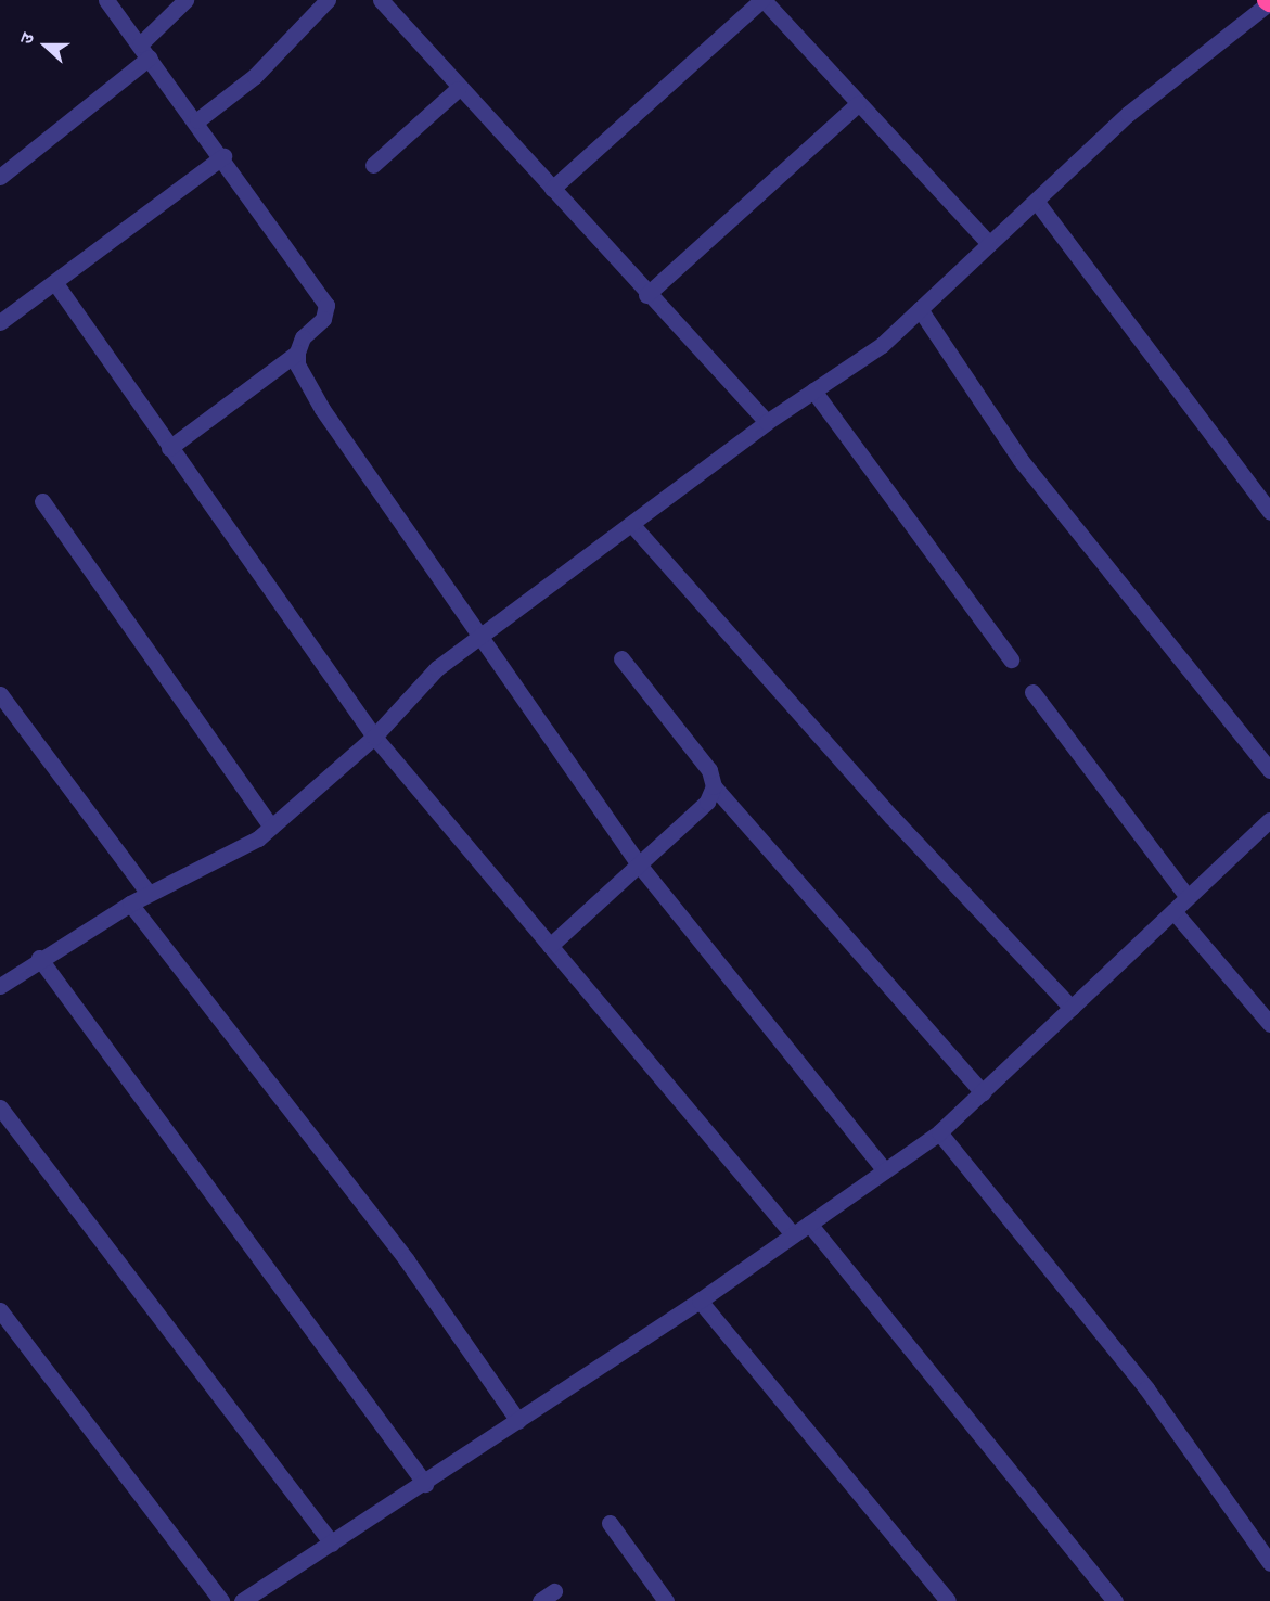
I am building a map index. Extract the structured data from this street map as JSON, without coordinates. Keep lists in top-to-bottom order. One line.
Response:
{"north":"left"}
